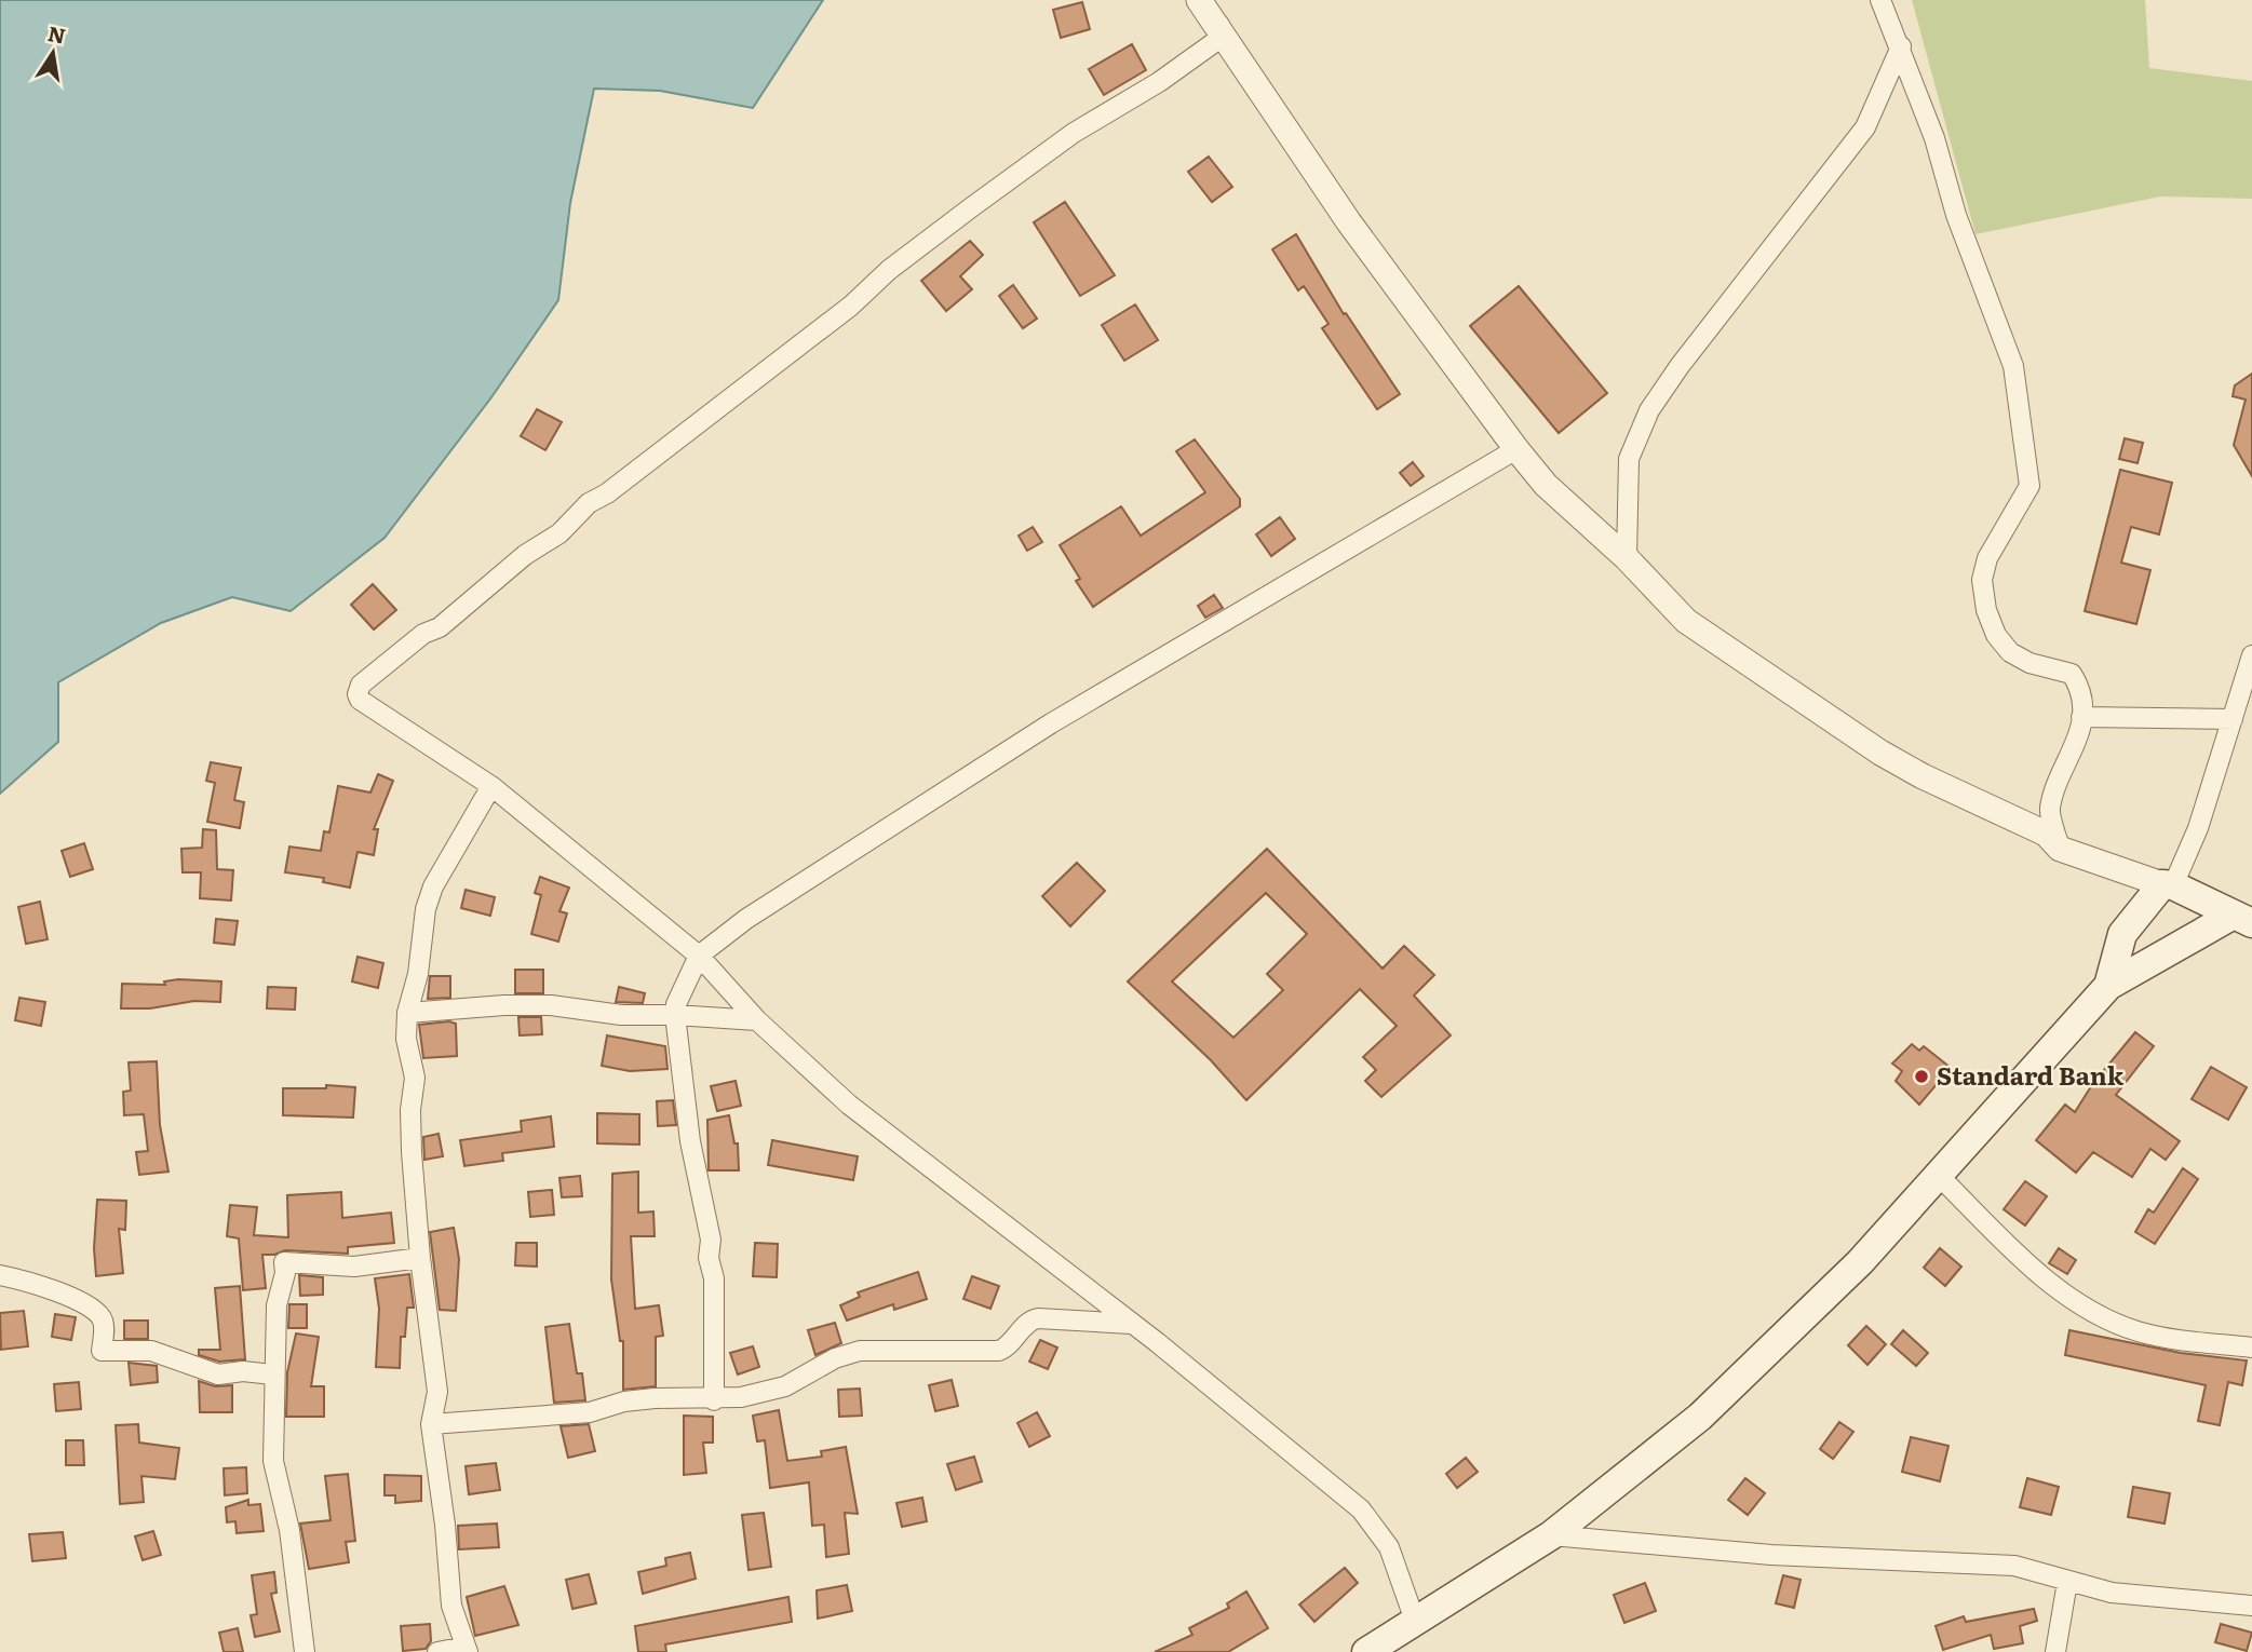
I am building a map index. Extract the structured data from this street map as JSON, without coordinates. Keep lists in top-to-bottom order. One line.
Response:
{"places":["Standard Bank"],"north":"top"}
